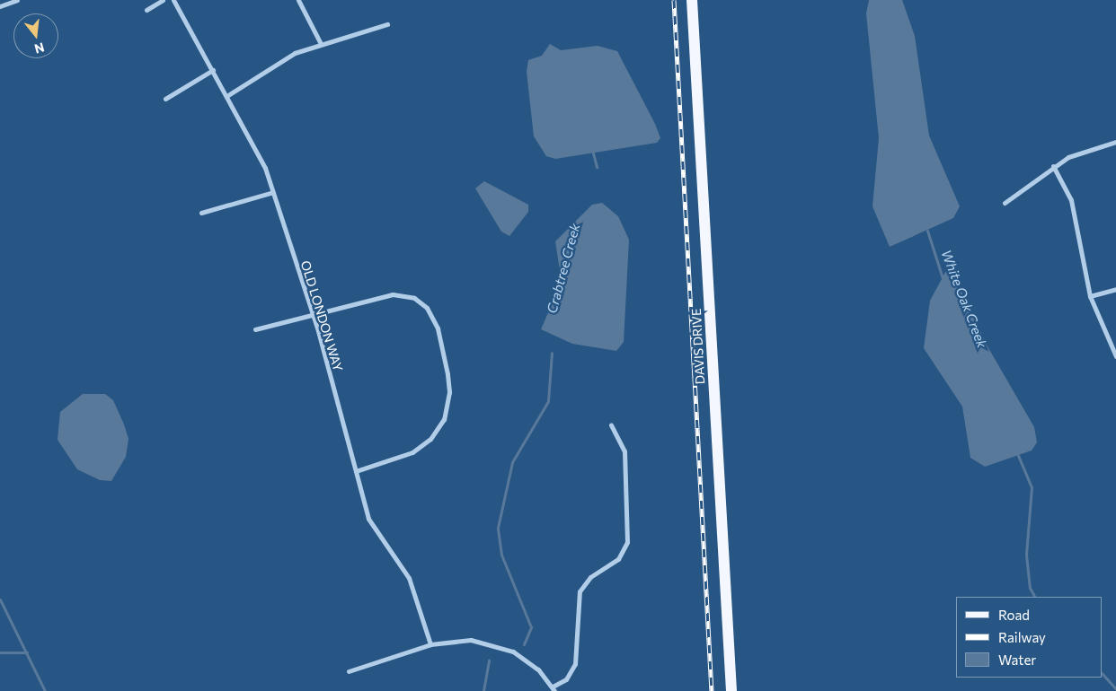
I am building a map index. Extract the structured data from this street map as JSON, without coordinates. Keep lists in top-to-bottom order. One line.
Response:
{"streets":{"main road":["DAVIS DRIVE"],"street":["OLD LONDON WAY"]},"water":["Crabtree Creek","White Oak Creek"],"legend":["Road","Railway","Water"],"north":"bottom"}
